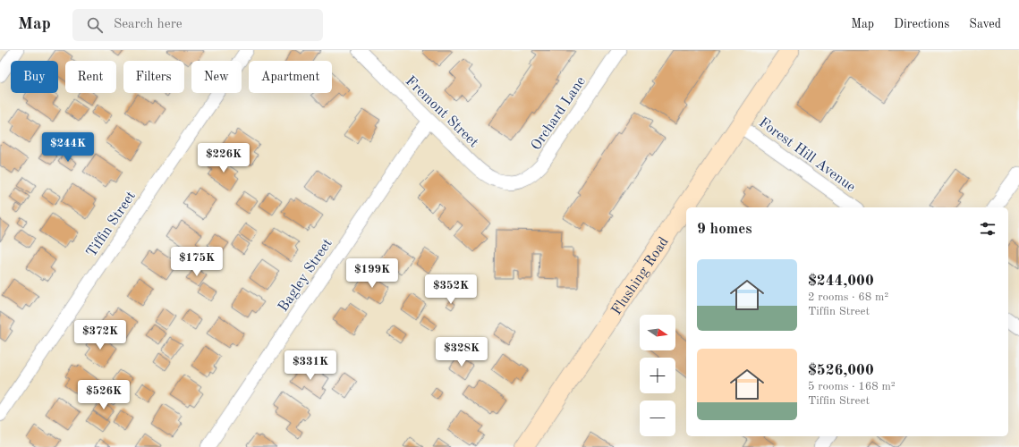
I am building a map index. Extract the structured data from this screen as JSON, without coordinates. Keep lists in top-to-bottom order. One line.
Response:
{"streets":{"main road":["Flushing Road"],"street":["Fremont Street","Orchard Lane","Forest Hill Avenue","Tiffin Street","Bagley Street"]},"crossings":[["Fremont Street","Orchard Lane"],["Fremont Street","Bagley Street"],["Forest Hill Avenue","Flushing Road"]],"north":"right","page":{"header":"Map","search":"Search here","nav":["Map","Directions","Saved"],"chip":["Buy","Rent","Filters","New","Apartment"],"price":["$244K","$226K","$175K","$199K","$352K","$372K","$328K","$331K","$526K"],"heading":"9 homes","list":[{"name":"$244,000","note":"2 rooms · 68 m² · Tiffin Street"},{"name":"$526,000","note":"5 rooms · 168 m² · Tiffin Street"}],"map_buttons":["+","−"]}}
